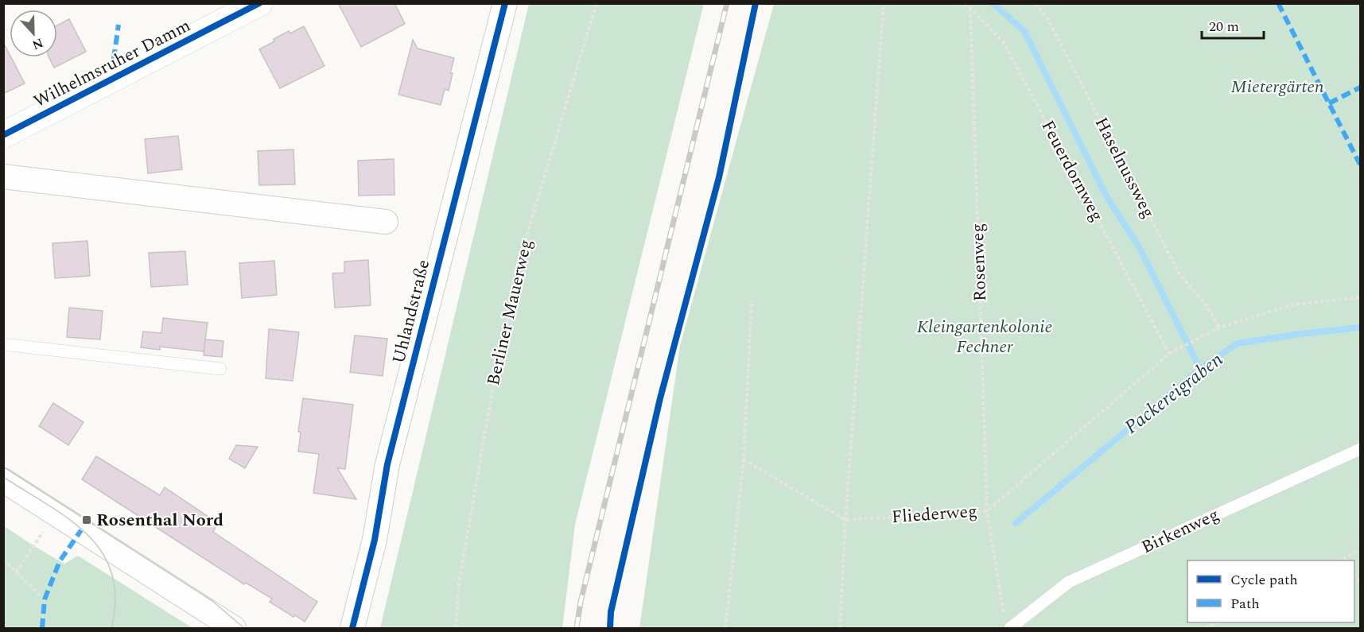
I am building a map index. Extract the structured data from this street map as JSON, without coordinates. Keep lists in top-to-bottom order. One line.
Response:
{"streets":{"main road":["Wilhelmsruher Damm"],"street":["Uhlandstraße"],"lane":["Birkenweg"],"path":["Haselnussweg","Feuerdornweg","Rosenweg","Berliner Mauerweg","Fliederweg"]},"crossings":[["Haselnussweg","Fliederweg"],["Feuerdornweg","Rosenweg"],["Feuerdornweg","Fliederweg"],["Rosenweg","Fliederweg"],["Rosenweg","Birkenweg"]],"water":["Packereigraben"],"parks":["Mietergärten","Kleingartenkolonie Fechner"],"places":{"transit":["Rosenthal Nord"]},"legend":["Cycle path","Path"],"scale_bar":"20 m","north":"bottom"}
